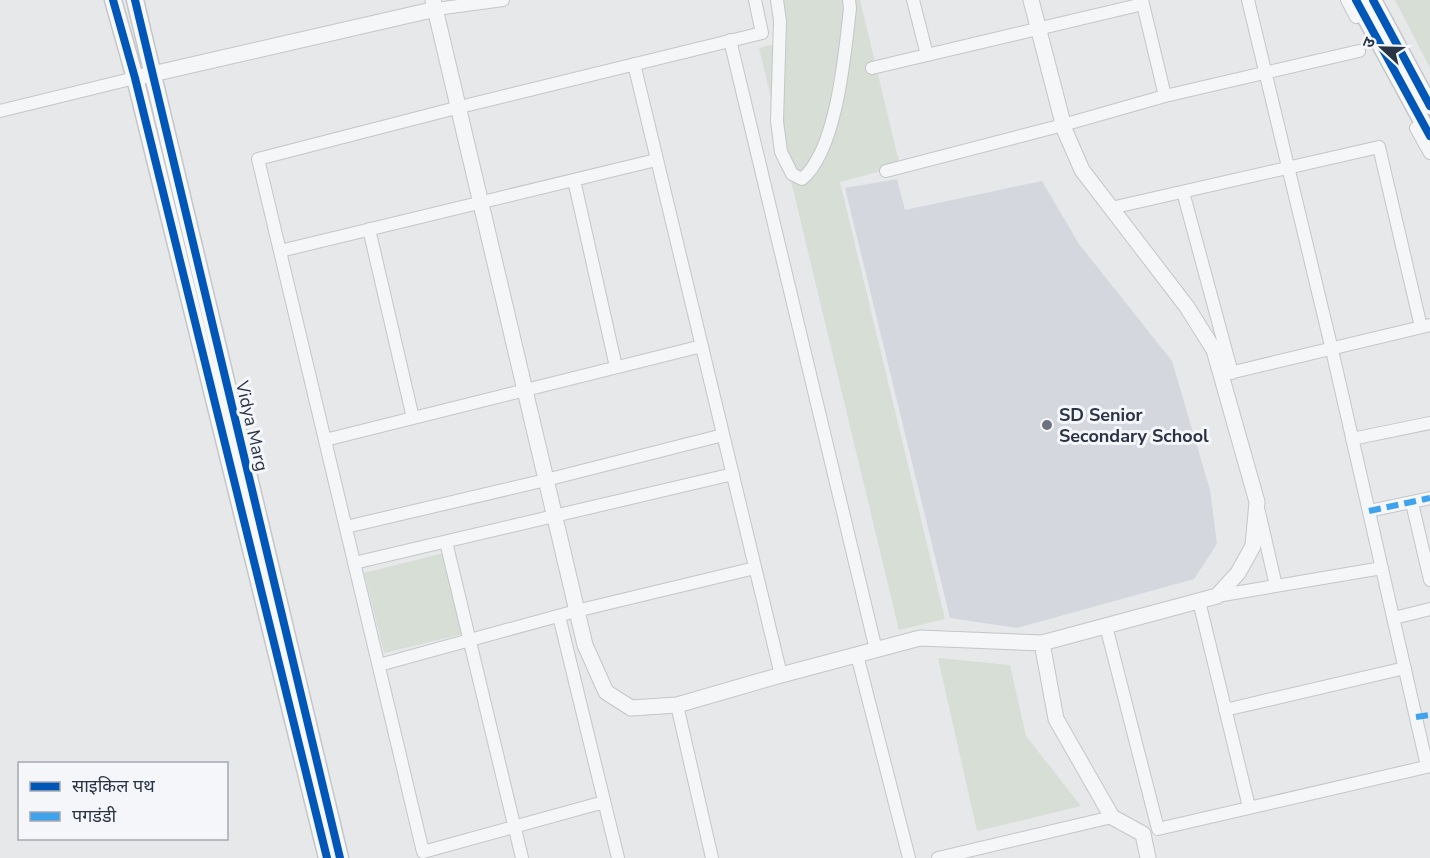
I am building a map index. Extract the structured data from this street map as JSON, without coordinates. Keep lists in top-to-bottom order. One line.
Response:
{"streets":{"main road":["Vidya Marg"]},"places":["SD Senior Secondary School"],"legend":["साइकिल पथ","पगडंडी"],"north":"left"}
